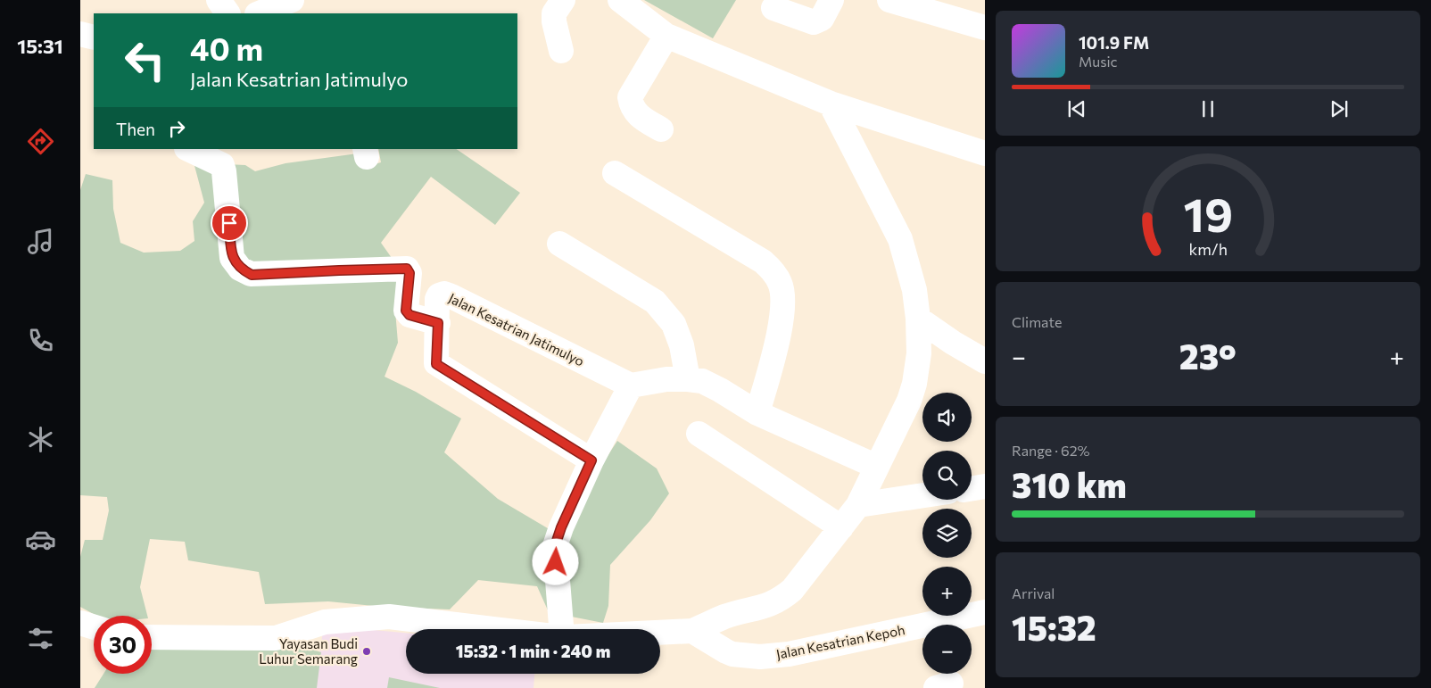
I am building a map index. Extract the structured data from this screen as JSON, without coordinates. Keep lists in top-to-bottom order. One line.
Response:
{"streets":{"street":["Jalan Kesatrian Jatimulyo","Jalan Kesatrian Kepoh"]},"places":["Yayasan Budi Luhur Semarang"],"page":{"tabs":"15:31","turn":["40 m","Jalan Kesatrian Jatimulyo"],"song":["101.9 FM","Music"],"then":"Then","tile":["Climate",["Range · 62%","310 km"],["Arrival","15:32"]],"heat":["−","23°","+"],"map_buttons":["+","−"],"limit":"30","trip":"15:32 · 1 min · 240 m","gauge":["19","km/h"]}}
